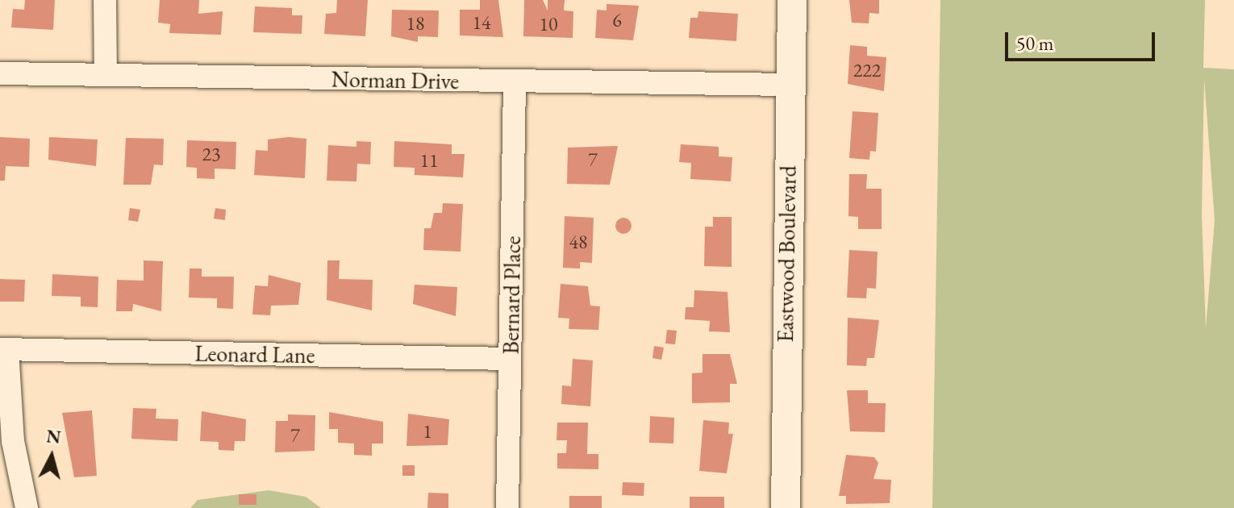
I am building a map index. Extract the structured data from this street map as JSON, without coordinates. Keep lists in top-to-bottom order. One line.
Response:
{"streets":{"street":["Norman Drive","Eastwood Boulevard","Bernard Place","Leonard Lane"]},"crossings":[["Norman Drive","Eastwood Boulevard"],["Norman Drive","Bernard Place"],["Bernard Place","Leonard Lane"]],"house_numbers":["6","14","18","10","222","23","7","11","48","1","7"],"scale_bar":"50 m","north":"top"}
